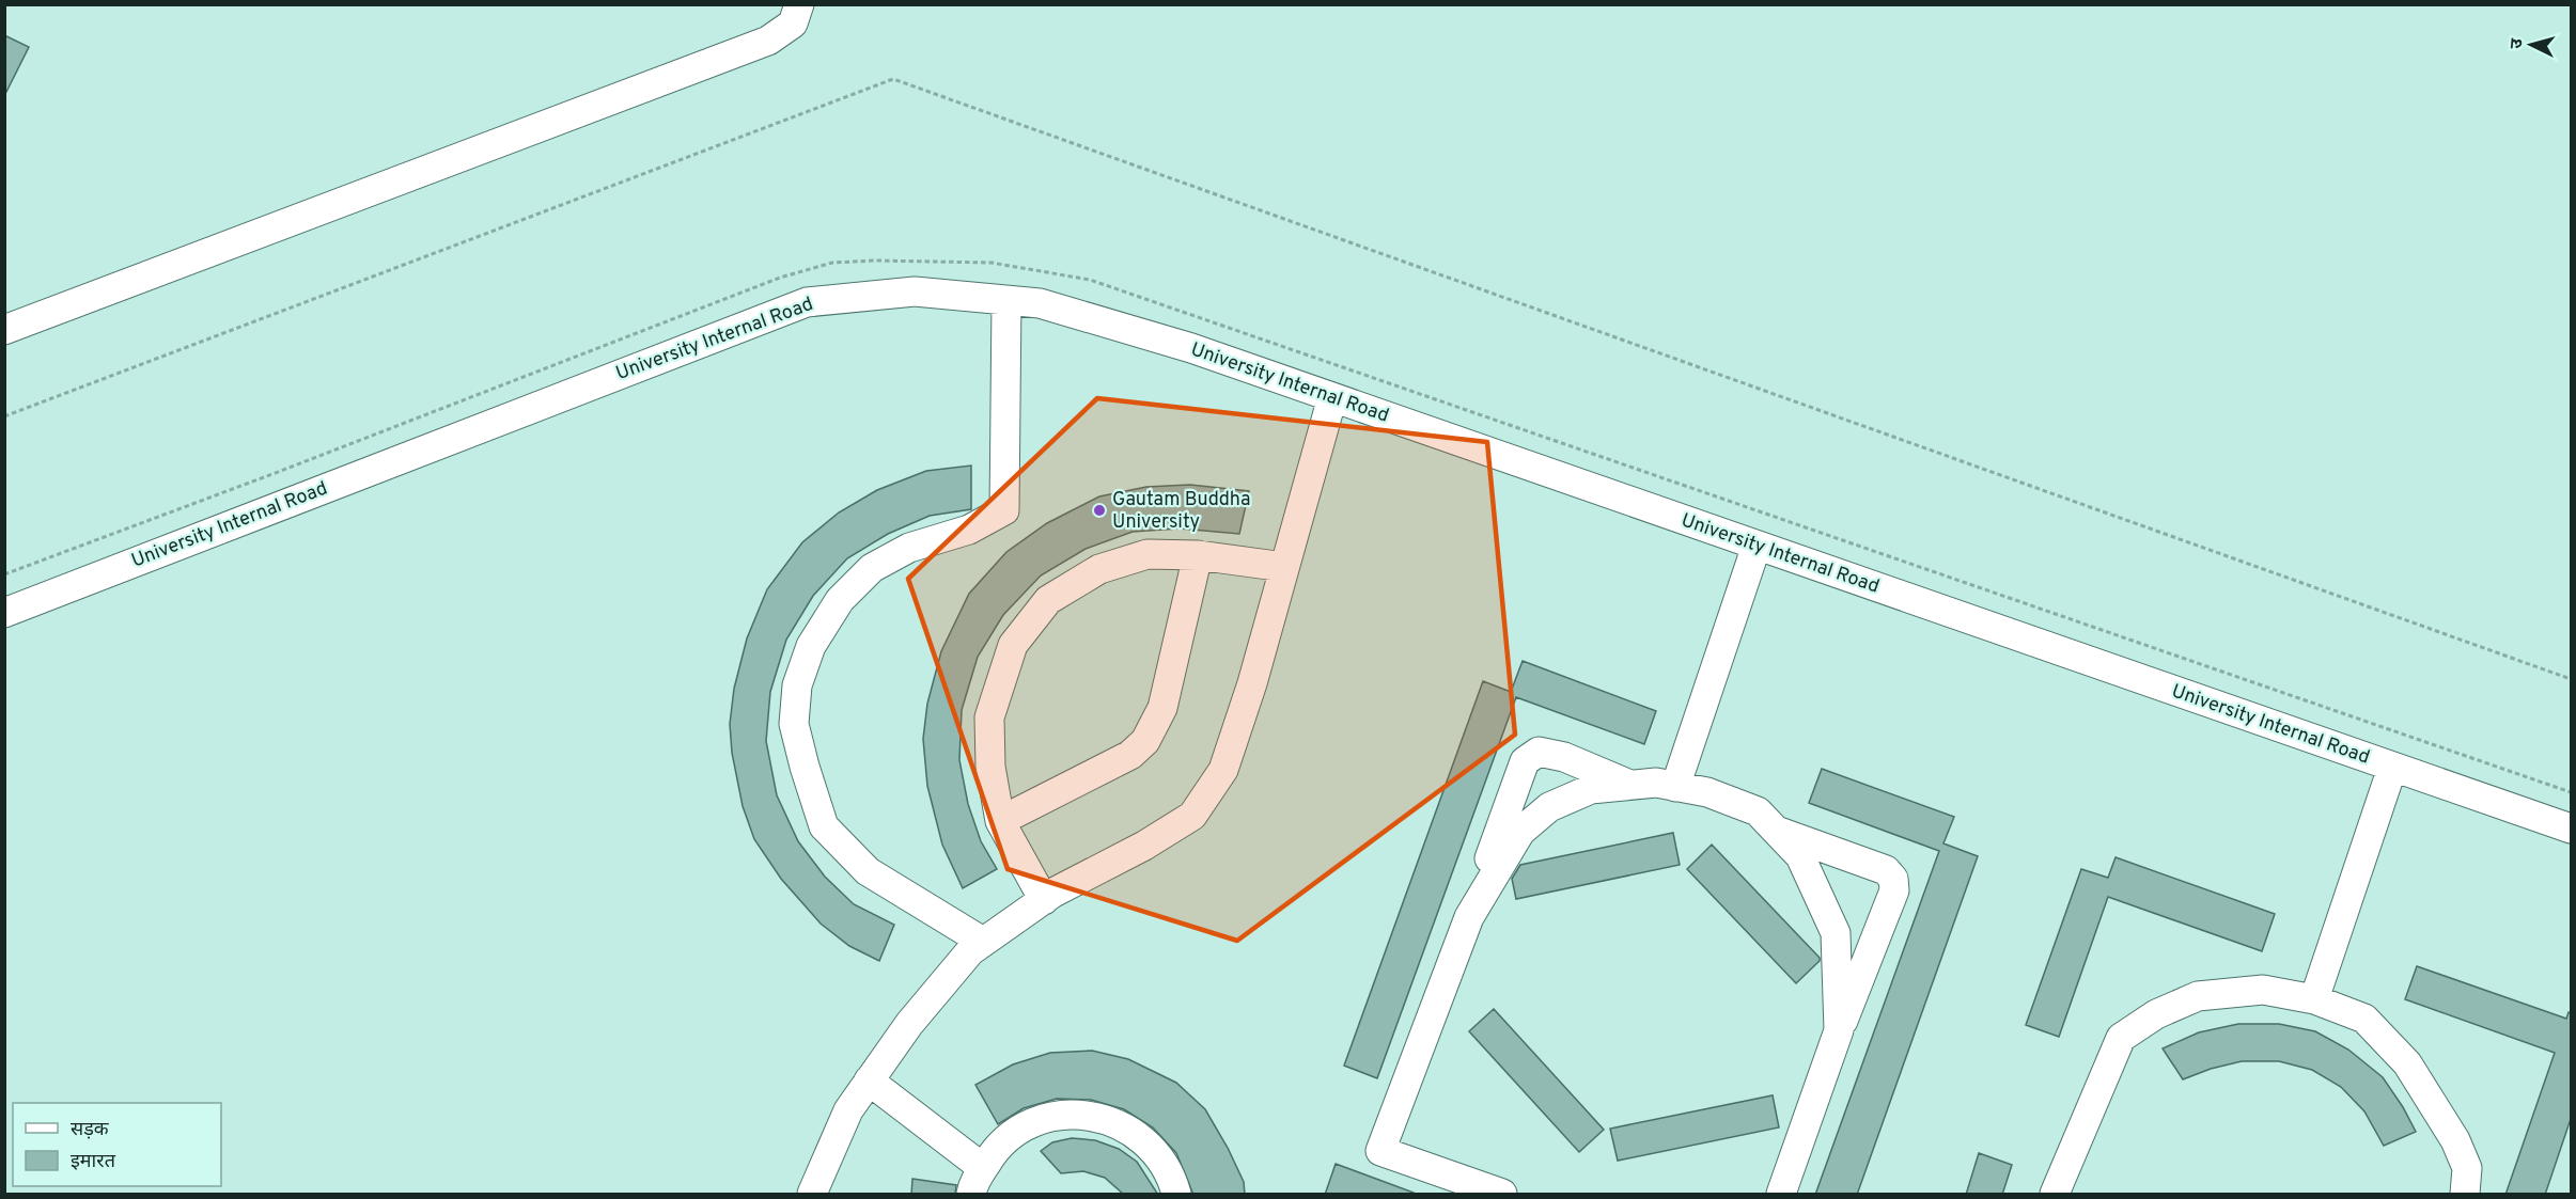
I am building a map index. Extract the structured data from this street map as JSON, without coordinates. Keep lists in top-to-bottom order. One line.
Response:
{"streets":{"street":["University Internal Road"]},"places":["Gautam Buddha University"],"legend":["सड़क","इमारत"],"north":"left"}
